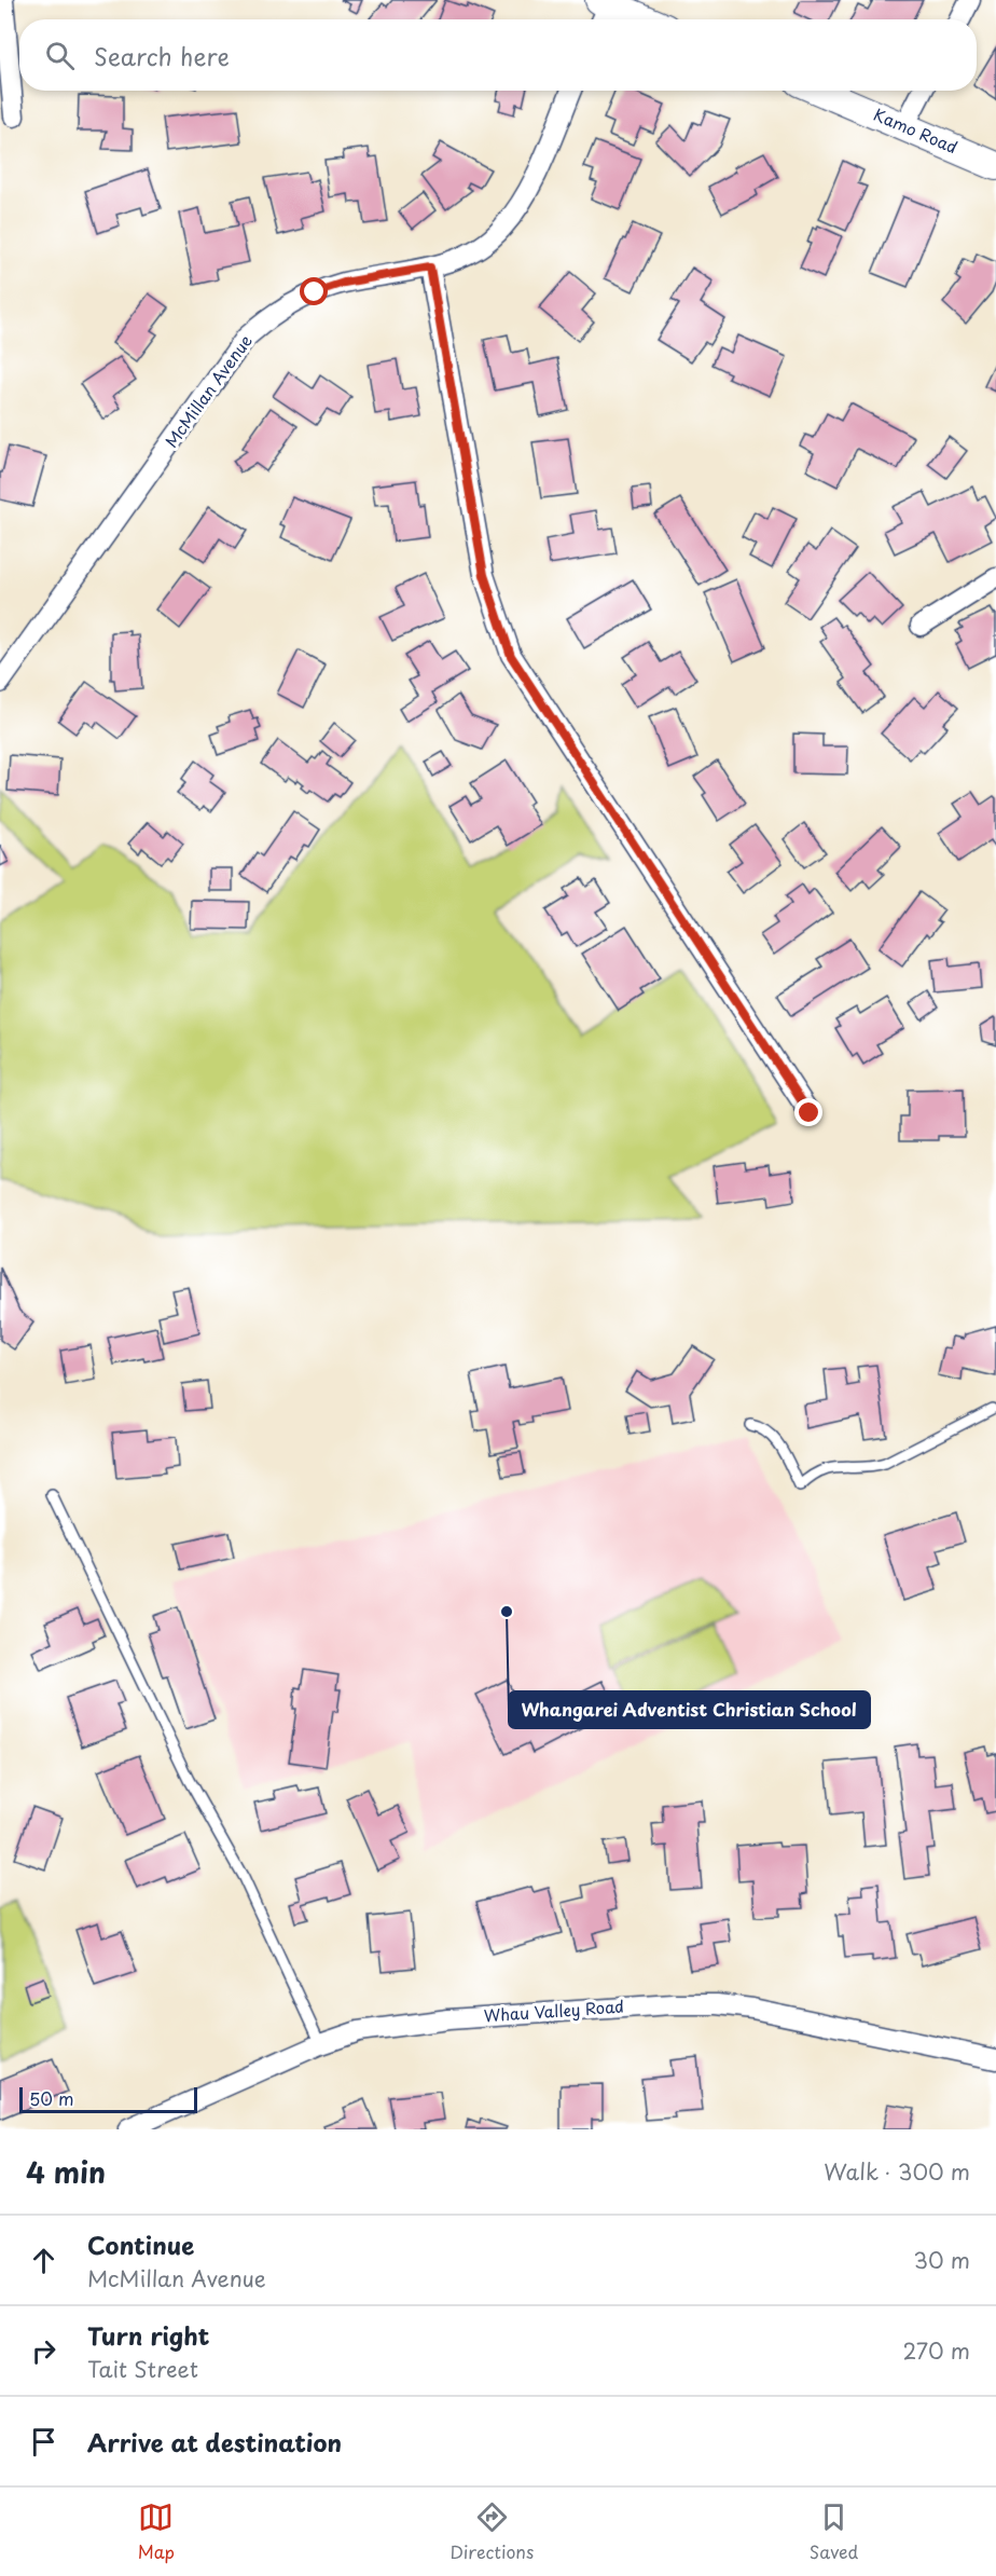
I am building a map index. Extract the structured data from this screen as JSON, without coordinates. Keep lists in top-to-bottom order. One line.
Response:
{"streets":{"main road":["Kamo Road"],"street":["McMillan Avenue","Whau Valley Road"]},"places":["Whangarei Adventist Christian School"],"scale_bar":"50 m","page":{"search":"Search here","scale":"50 m","heading":["4 min","Walk · 300 m"],"list":[["Continue","McMillan Avenue","30 m"],["Turn right","Tait Street","270 m"],"Arrive at destination"],"nav":["Map","Directions","Saved"]}}
